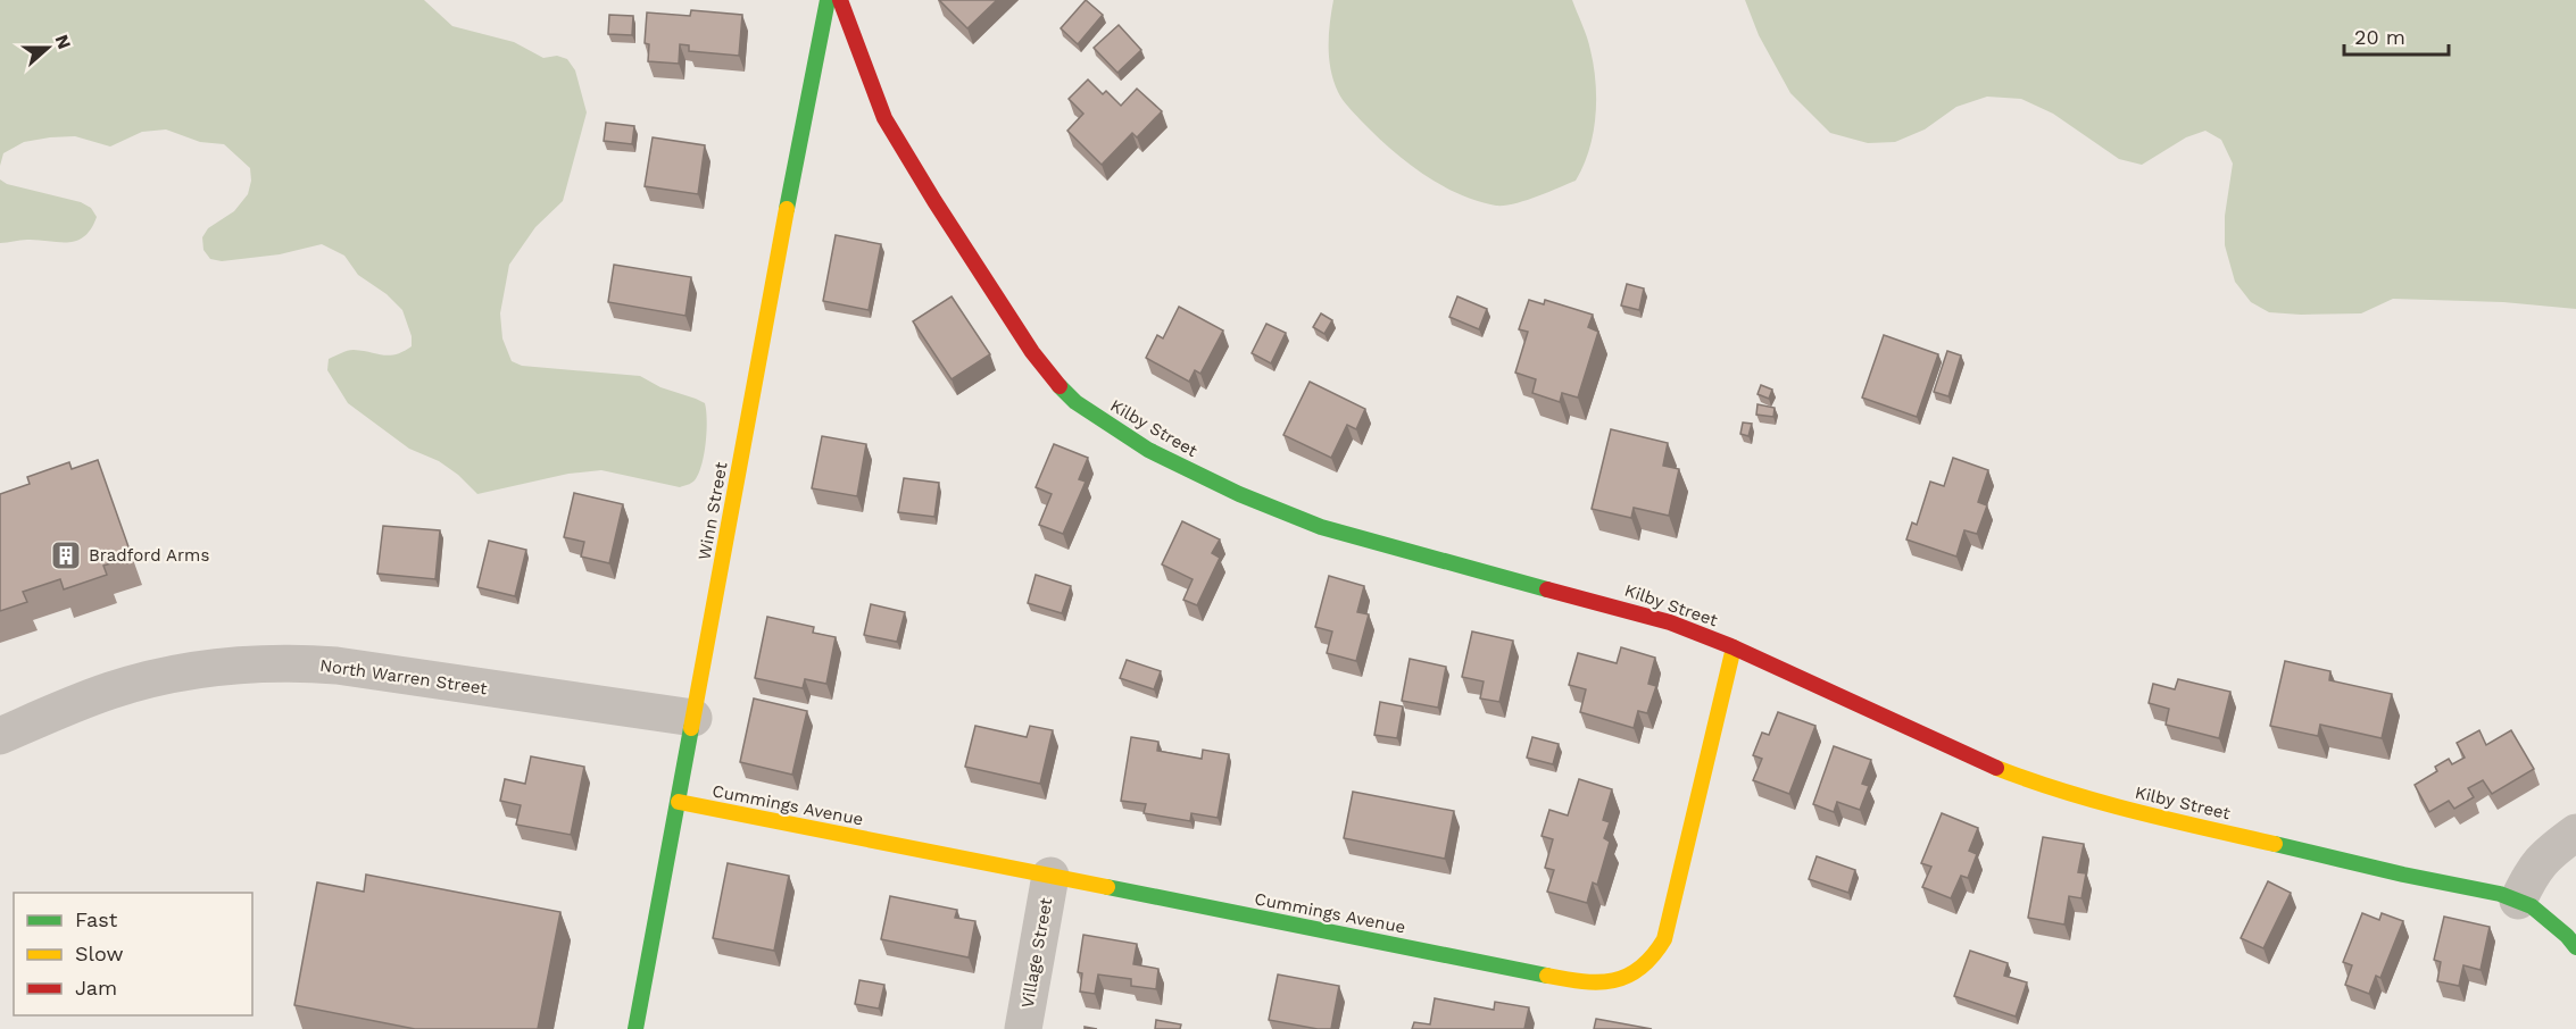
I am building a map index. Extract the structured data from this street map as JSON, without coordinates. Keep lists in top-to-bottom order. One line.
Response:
{"streets":{"street":["Kilby Street","Winn Street","North Warren Street","Cummings Avenue","Village Street"]},"crossings":[["Kilby Street","Cummings Avenue"],["Winn Street","North Warren Street"],["Winn Street","Cummings Avenue"],["Cummings Avenue","Village Street"]],"places":{"building":["Bradford Arms"]},"legend":["Fast","Slow","Jam"],"scale_bar":"20 m","north":"right"}
